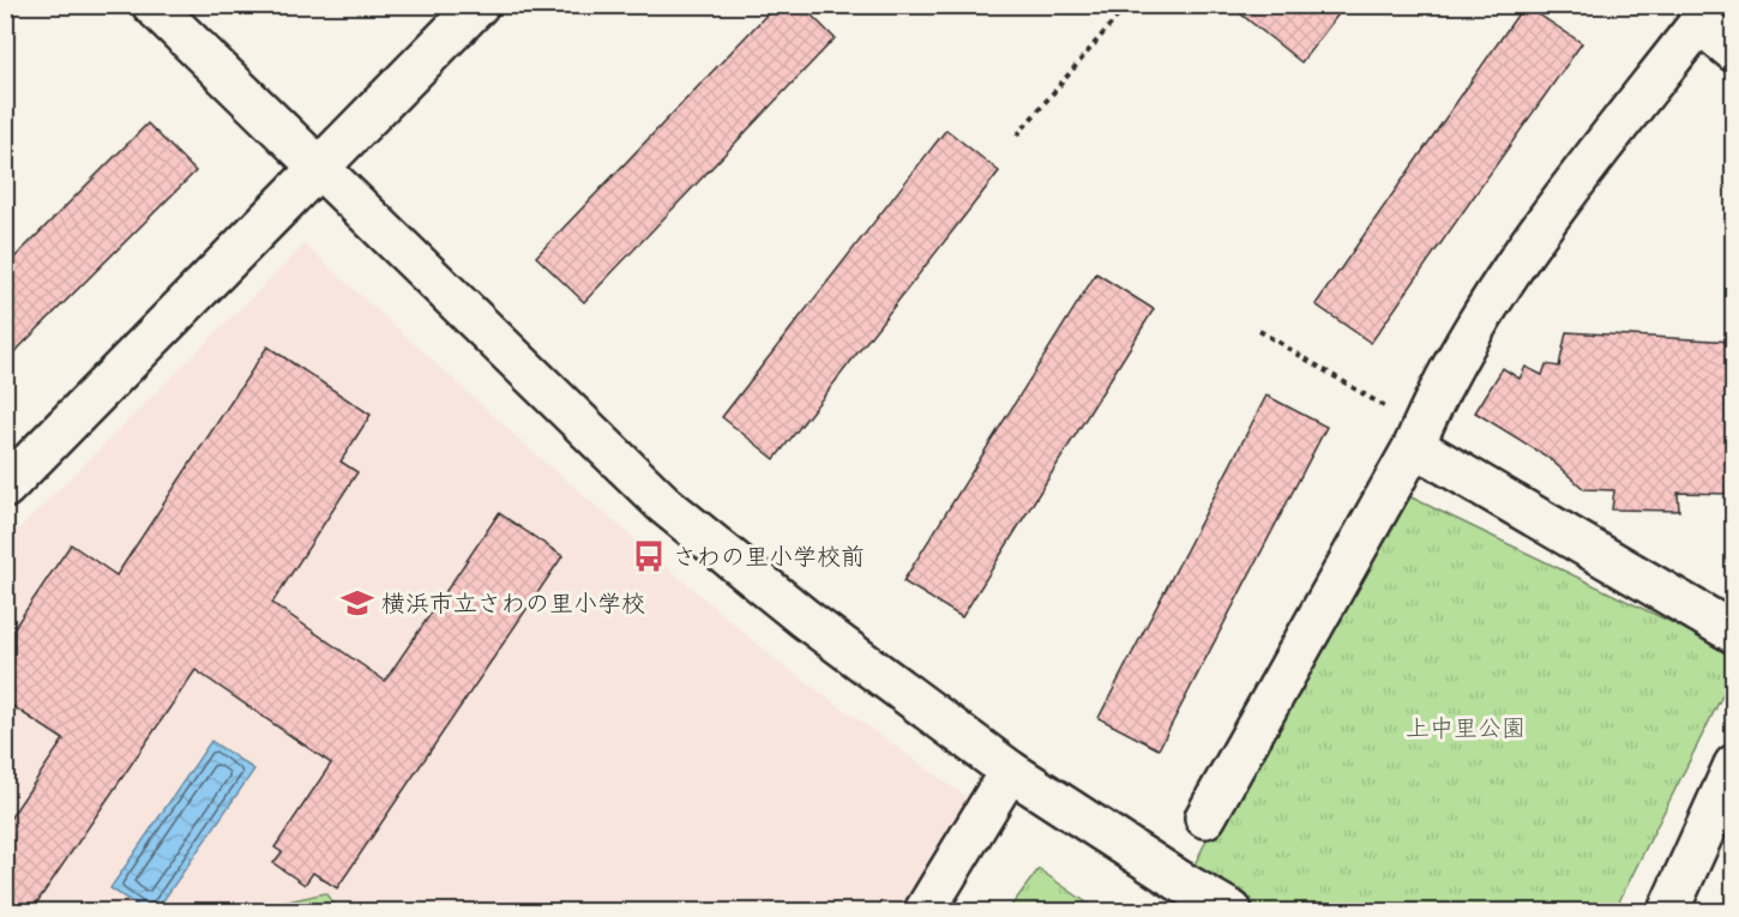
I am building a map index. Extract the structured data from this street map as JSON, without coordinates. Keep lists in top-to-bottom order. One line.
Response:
{"parks":["上中里公園"],"places":{"bus stop":["さわの里小学校前"],"school or university":["横浜市立さわの里小学校"]}}
